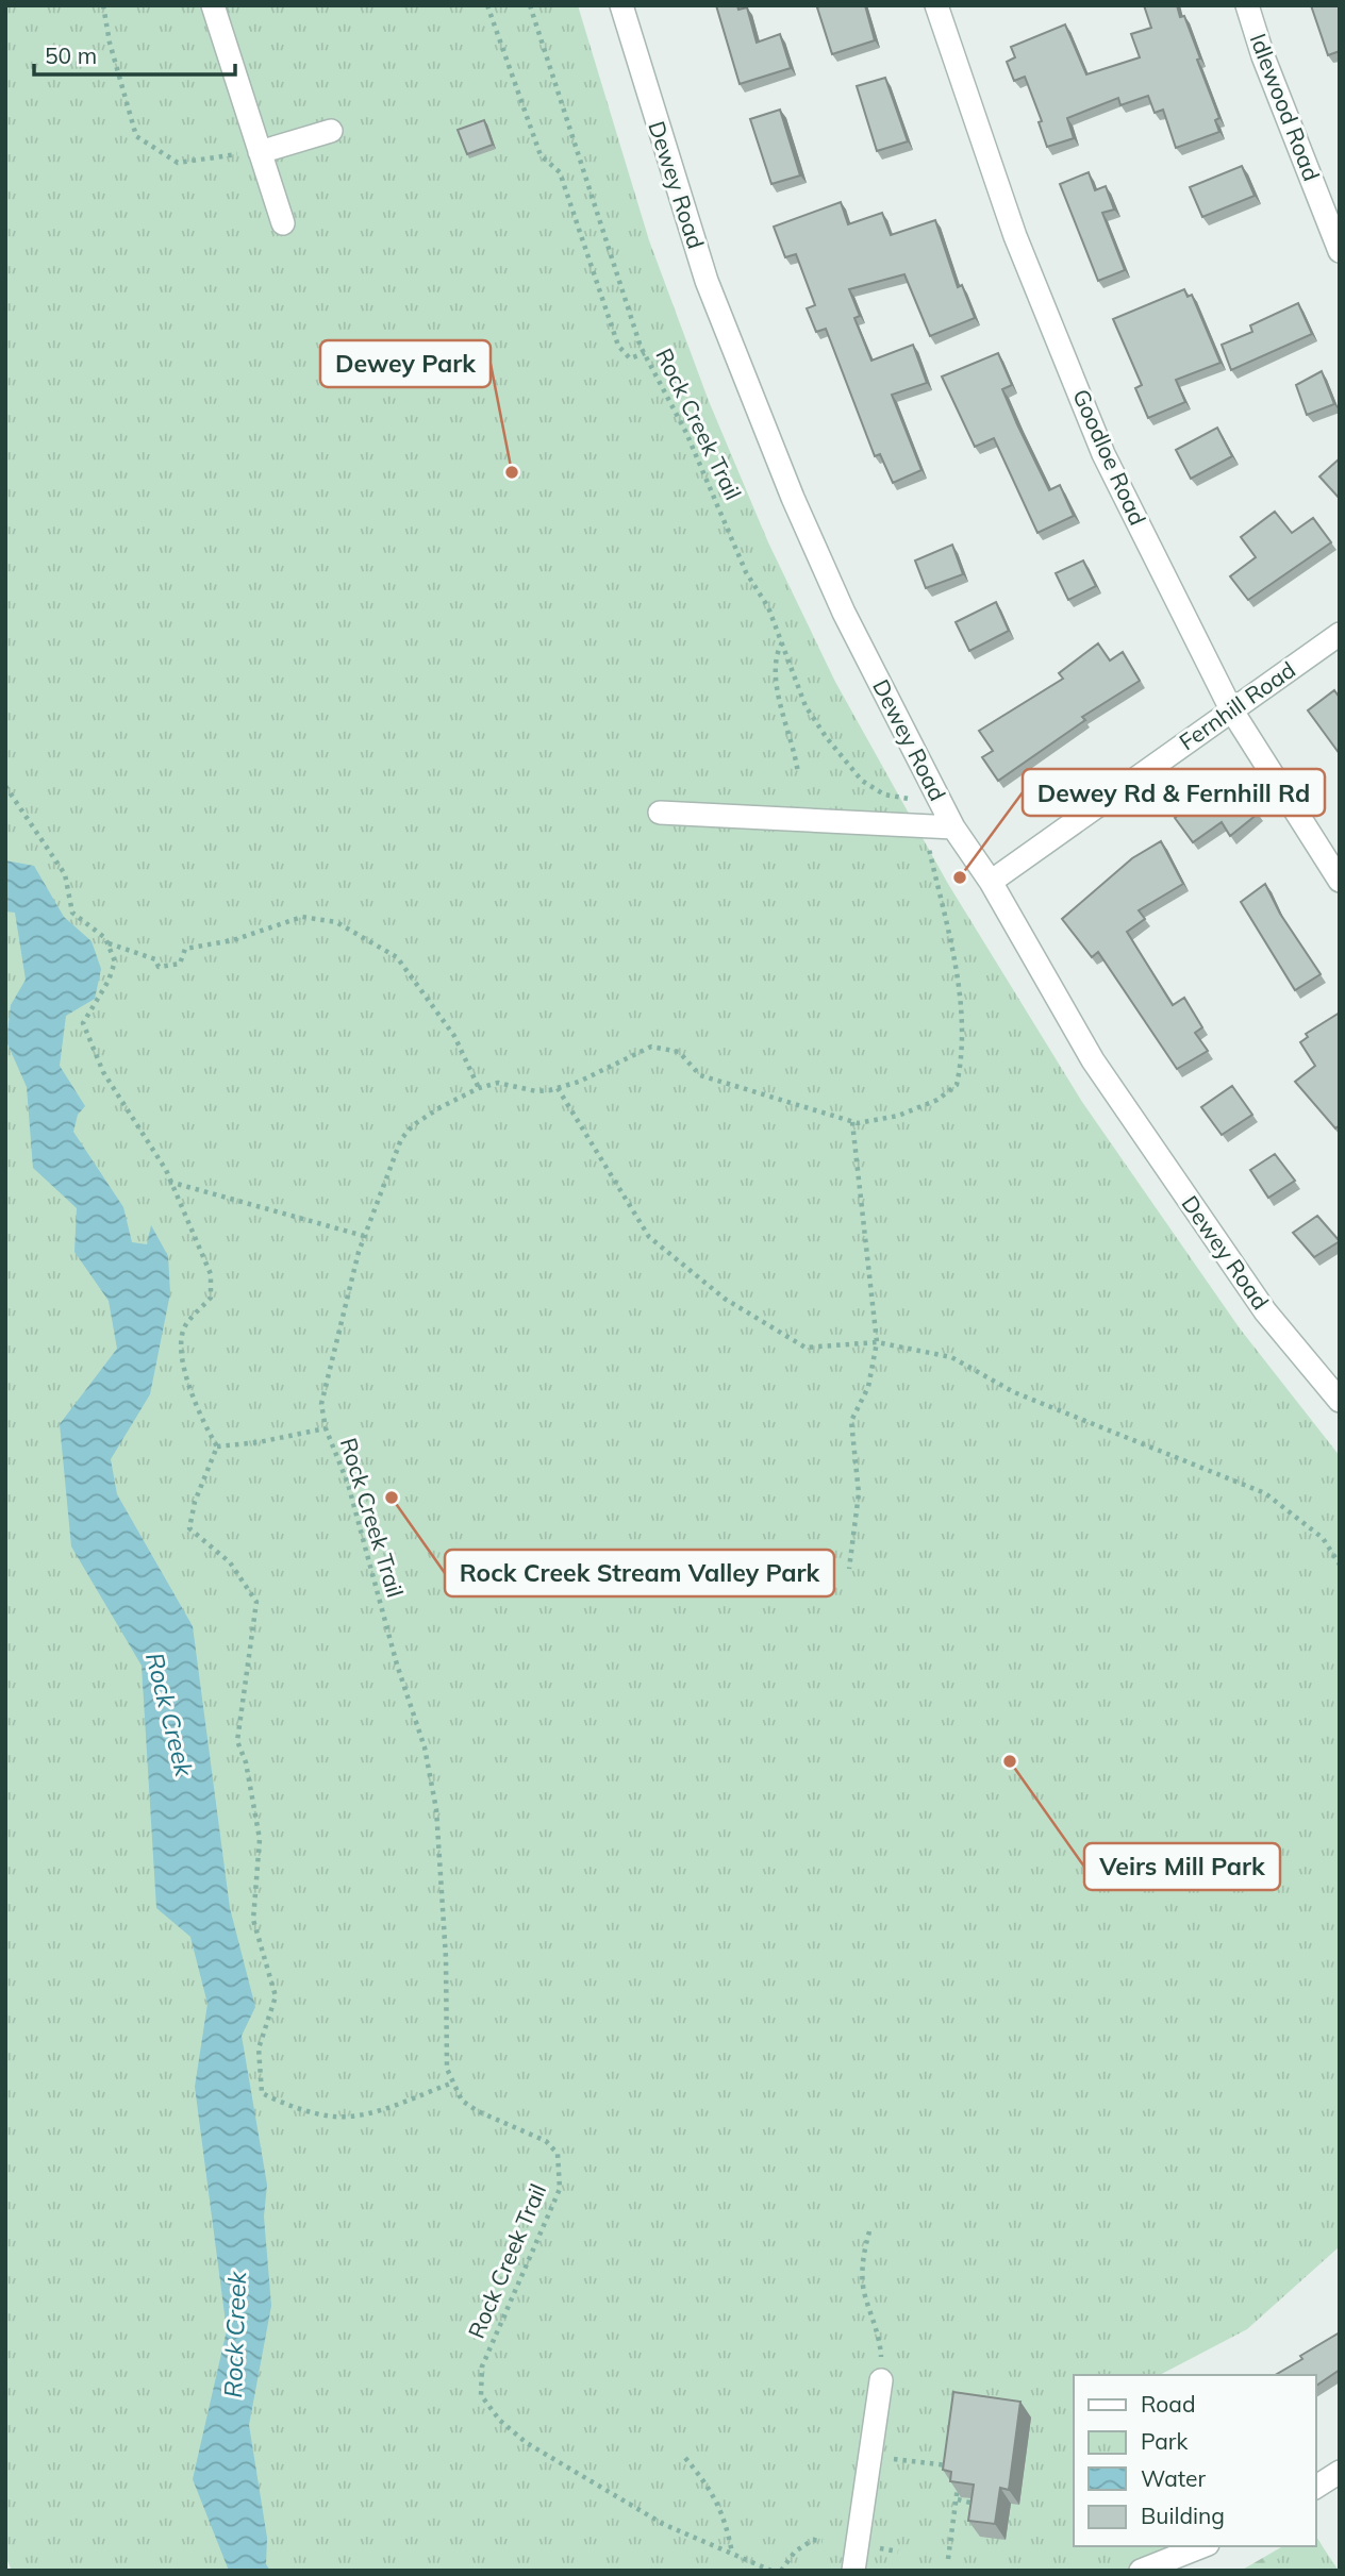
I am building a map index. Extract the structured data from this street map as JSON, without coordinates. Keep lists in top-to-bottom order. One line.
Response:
{"streets":{"street":["Idlewood Road","Dewey Road","Goodloe Road","Fernhill Road"],"path":["Rock Creek Trail"]},"crossings":[["Dewey Road","Fernhill Road"],["Goodloe Road","Fernhill Road"]],"water":["Rock Creek"],"places":["Dewey Park","Dewey Rd & Fernhill Rd","Rock Creek Stream Valley Park","Veirs Mill Park"],"legend":["Road","Park","Water","Building"],"scale_bar":"50 m"}
